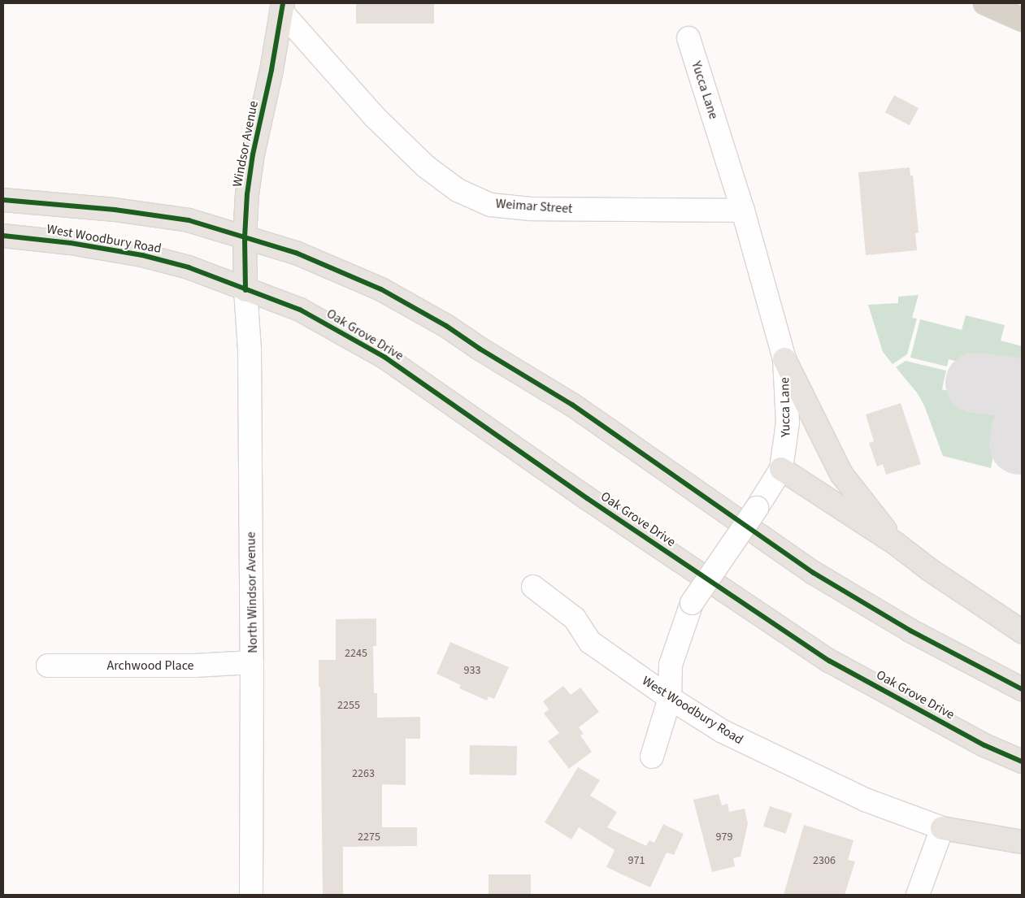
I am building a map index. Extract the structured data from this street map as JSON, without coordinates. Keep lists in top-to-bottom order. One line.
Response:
{"streets":{"main road":["Windsor Avenue","West Woodbury Road","Oak Grove Drive"],"street":["Yucca Lane","Weimar Street","North Windsor Avenue","Archwood Place"]},"crossings":[["Yucca Lane","Weimar Street"],["Yucca Lane","West Woodbury Road"],["Windsor Avenue","Weimar Street"],["Windsor Avenue","West Woodbury Road"],["Windsor Avenue","Oak Grove Drive"],["Windsor Avenue","North Windsor Avenue"],["West Woodbury Road","Oak Grove Drive"],["West Woodbury Road","North Windsor Avenue"],["Oak Grove Drive","North Windsor Avenue"],["North Windsor Avenue","Archwood Place"]],"house_numbers":["2245","933","2255","2263","2275","979","971","2306"]}
